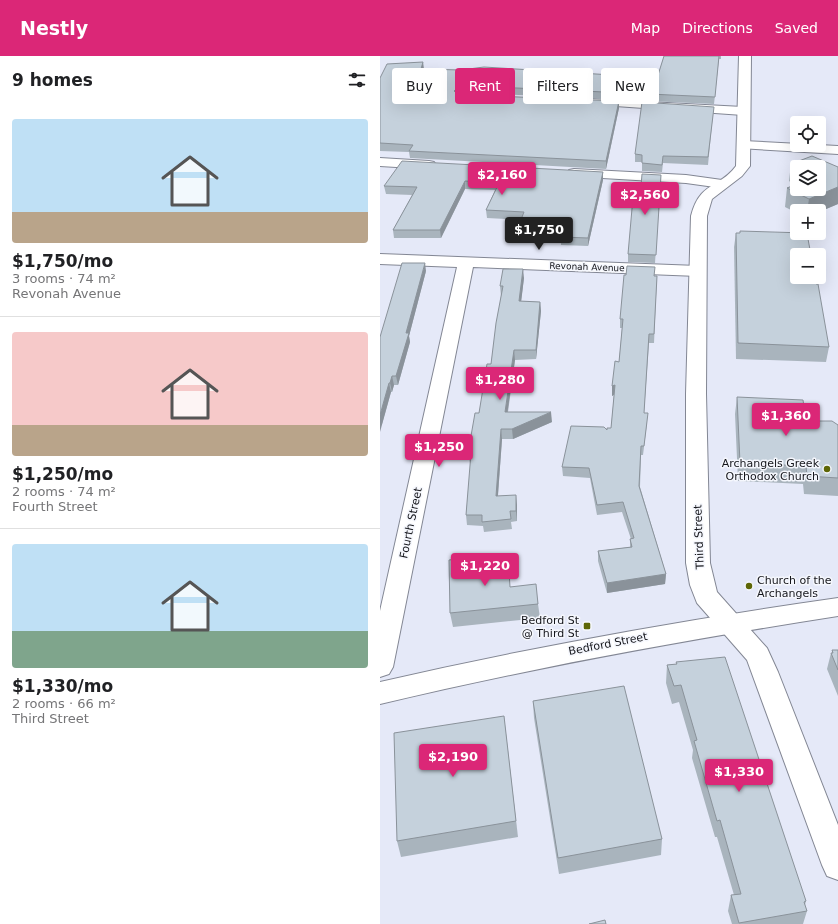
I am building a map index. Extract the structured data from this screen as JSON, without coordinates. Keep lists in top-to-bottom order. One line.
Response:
{"streets":{"street":["Revonah Avenue","Fourth Street","Third Street","Bedford Street"]},"crossings":[["Revonah Avenue","Fourth Street"],["Revonah Avenue","Third Street"],["Third Street","Bedford Street"]],"places":{"other":["Archangels Greek Orthodox Church","Church of the Archangels"],"transit":["Bedford St @ Third St"]},"page":{"header":"Nestly","nav":["Map","Directions","Saved"],"heading":"9 homes","chip":["Buy","Rent","Filters","New"],"list":[{"name":"$1,750/mo","note":"3 rooms · 74 m² · Revonah Avenue"},{"name":"$1,250/mo","note":"2 rooms · 74 m² · Fourth Street"},{"name":"$1,330/mo","note":"2 rooms · 66 m² · Third Street"}],"map_buttons":["+","−"],"price":["$2,160","$2,560","$1,750","$1,280","$1,360","$1,250","$1,220","$2,190","$1,330"]}}
